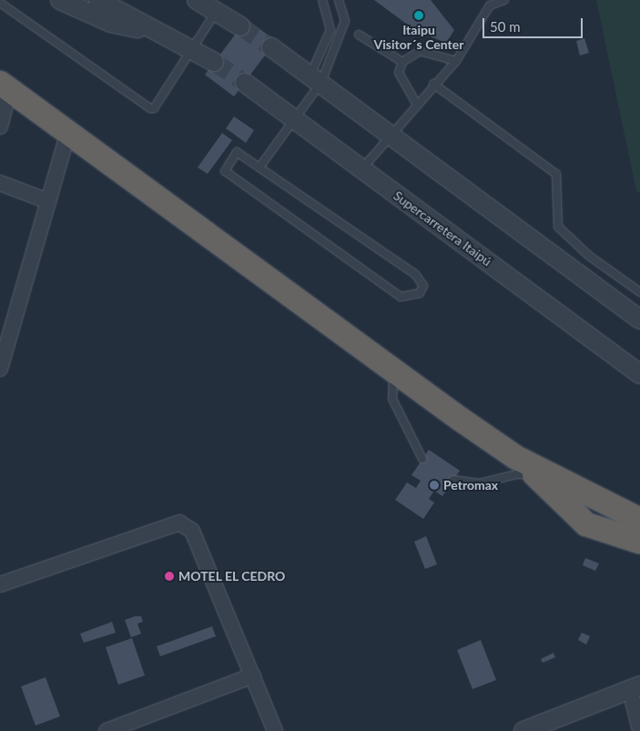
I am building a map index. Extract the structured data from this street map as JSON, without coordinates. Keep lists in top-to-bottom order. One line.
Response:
{"streets":{"street":["Supercarretera Itaipú"]},"places":["Itaipu Visitor´s Center","Petromax","MOTEL EL CEDRO"],"scale_bar":"50 m"}
